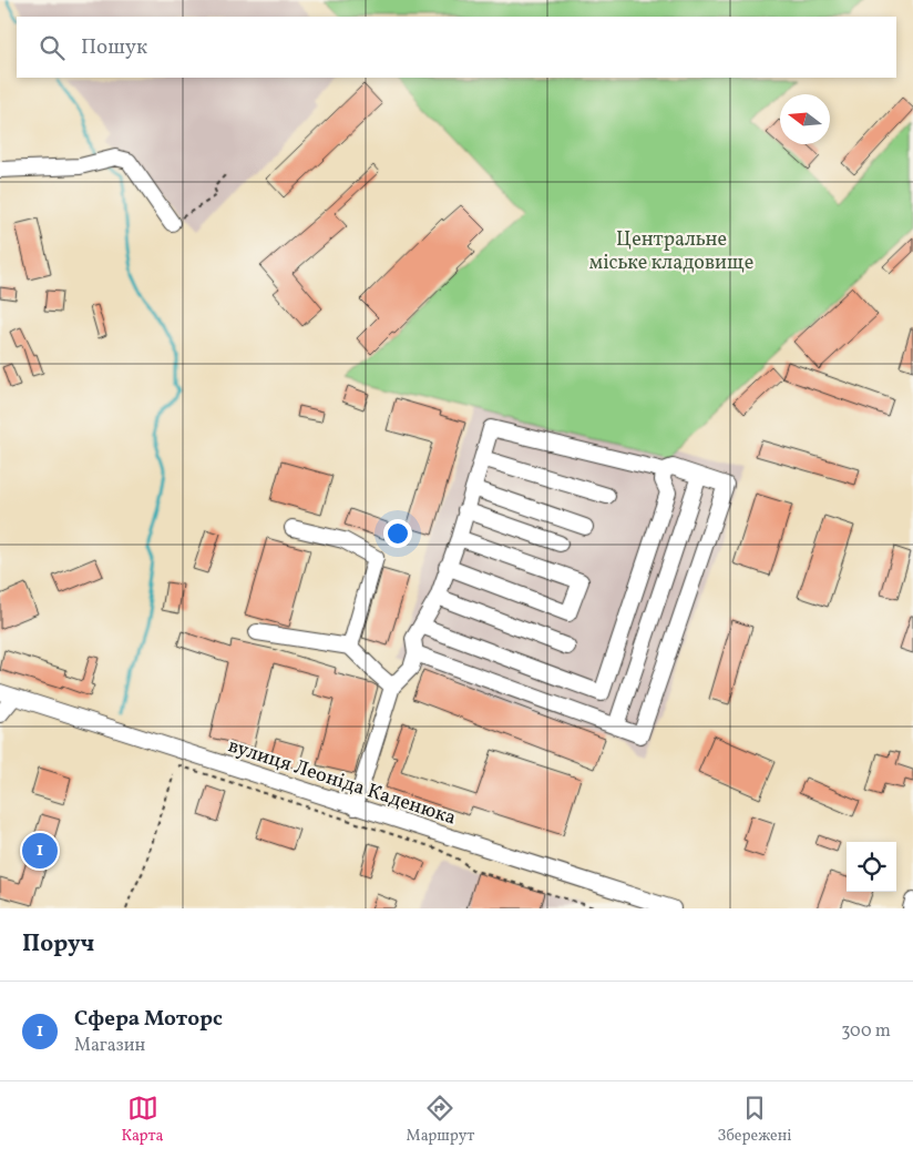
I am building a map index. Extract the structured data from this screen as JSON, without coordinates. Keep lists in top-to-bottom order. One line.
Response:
{"streets":{"street":["вулиця Леоніда Каденюка"]},"parks":["Центральне міське кладовище"],"north":"left","page":{"search":"Пошук","pins":"1","heading":"Поруч","list":[{"mark":"1","name":"Сфера Моторс","note":"Магазин","value":"300 m"}],"nav":["Карта","Маршрут","Збережені"]}}
